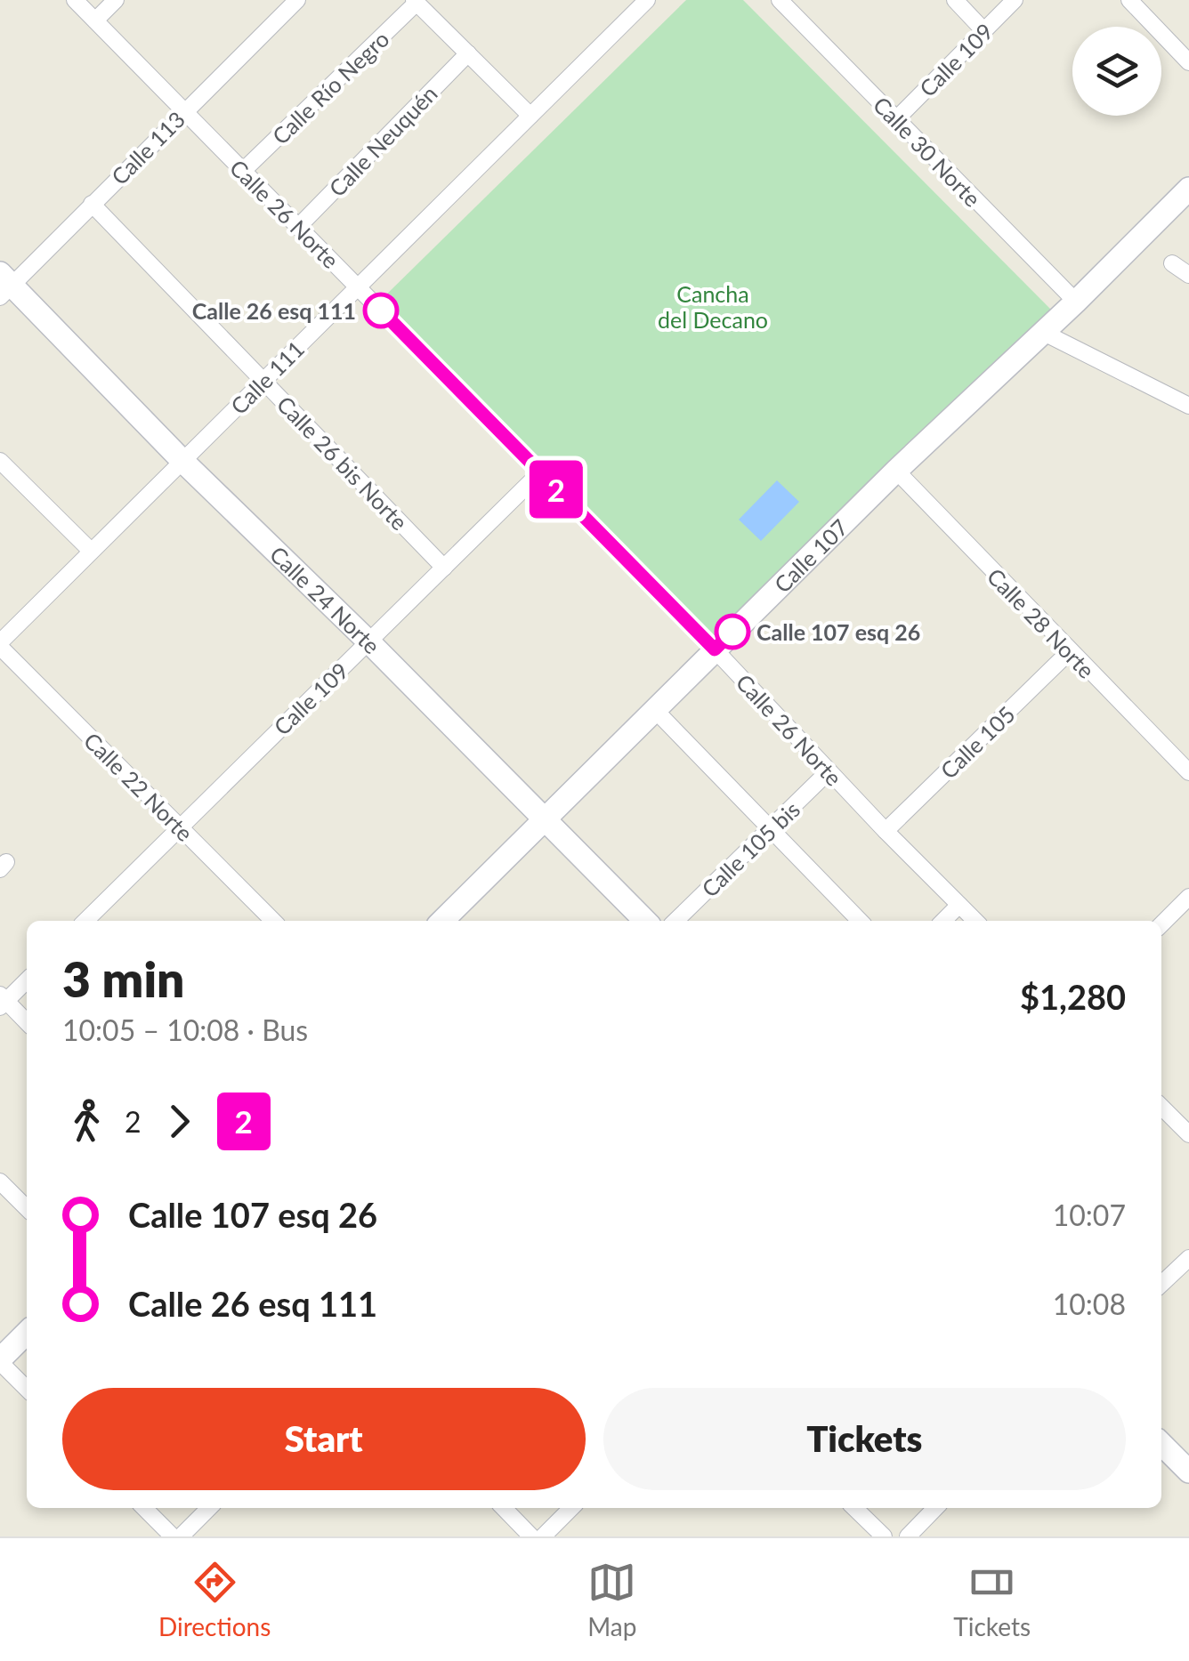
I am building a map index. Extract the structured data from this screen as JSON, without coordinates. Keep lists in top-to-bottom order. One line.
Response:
{"streets":{"street":["Calle 109","Calle Río Negro","Calle Neuquén","Calle 113","Calle 30 Norte","Calle 26 Norte","Calle 111","Calle 26 bis Norte","Calle 107","Calle 24 Norte","Calle 28 Norte","Calle 105","Calle 22 Norte","Calle 105 bis"]},"crossings":[["Calle 109","Calle 30 Norte"],["Calle 109","Calle 26 Norte"],["Calle 109","Calle 26 bis Norte"],["Calle 109","Calle 24 Norte"],["Calle 109","Calle 22 Norte"],["Calle Río Negro","Calle 26 Norte"],["Calle Neuquén","Calle 26 Norte"],["Calle 113","Calle 26 Norte"],["Calle 113","Calle 26 bis Norte"],["Calle 113","Calle 24 Norte"],["Calle 30 Norte","Calle 107"],["Calle 26 Norte","Calle 111"],["Calle 26 Norte","Calle 107"],["Calle 26 Norte","Calle 105"],["Calle 26 Norte","Calle 105 bis"],["Calle 111","Calle 26 bis Norte"],["Calle 111","Calle 24 Norte"],["Calle 111","Calle 22 Norte"],["Calle 107","Calle 24 Norte"],["Calle 107","Calle 28 Norte"],["Calle 28 Norte","Calle 105"]],"parks":["Cancha del Decano"],"places":["Calle 26 esq 111","Calle 107 esq 26"],"lines":["bus line 2"],"page":{"on_map":"2","heading":["3 min","10:05 – 10:08 · Bus","$1,280"],"legs":["2","2"],"list":[{"name":"Calle 107 esq 26","value":"10:07"},{"name":"Calle 26 esq 111","value":"10:08"}],"buttons":["Start","Tickets"],"tabs":["Directions","Map","Tickets"]}}
